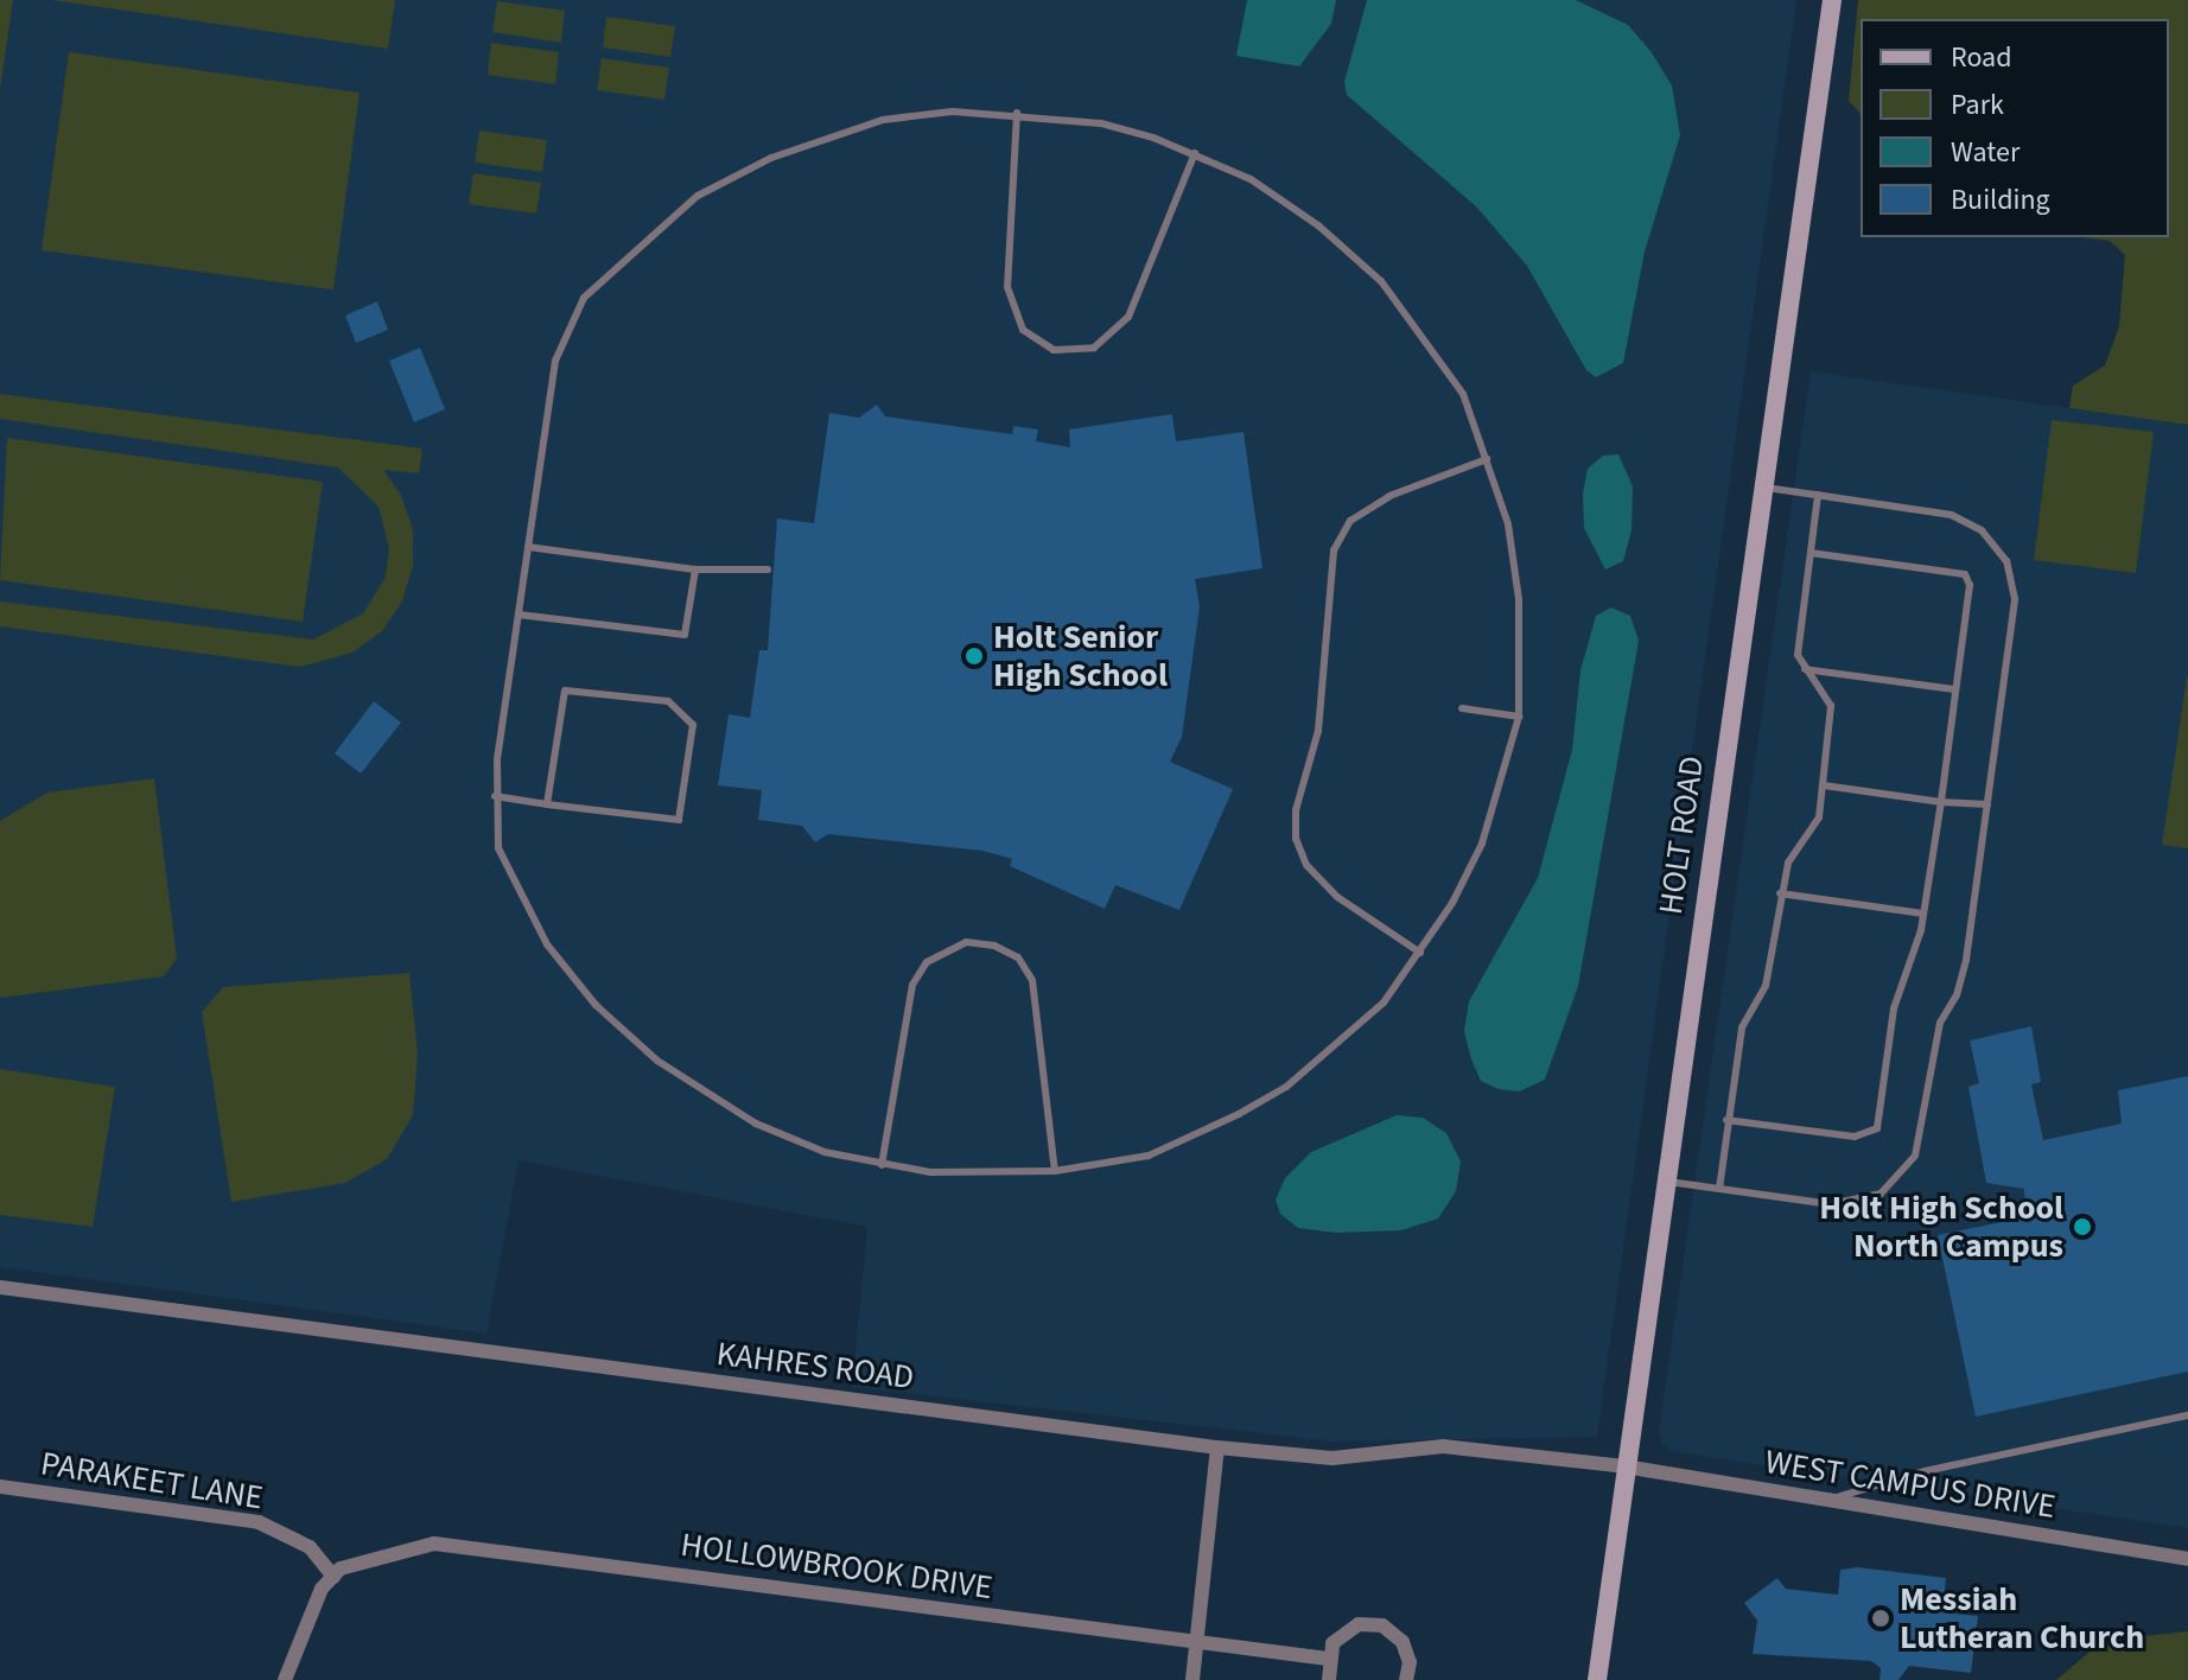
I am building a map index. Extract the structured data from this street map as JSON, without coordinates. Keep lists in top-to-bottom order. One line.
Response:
{"streets":{"main road":["HOLT ROAD"],"street":["KAHRES ROAD","PARAKEET LANE","WEST CAMPUS DRIVE","HOLLOWBROOK DRIVE"]},"crossings":[["HOLT ROAD","KAHRES ROAD"],["HOLT ROAD","WEST CAMPUS DRIVE"],["KAHRES ROAD","WEST CAMPUS DRIVE"],["PARAKEET LANE","HOLLOWBROOK DRIVE"]],"places":["Holt Senior High School","Holt High School North Campus","Messiah Lutheran Church"],"legend":["Road","Park","Water","Building"]}
